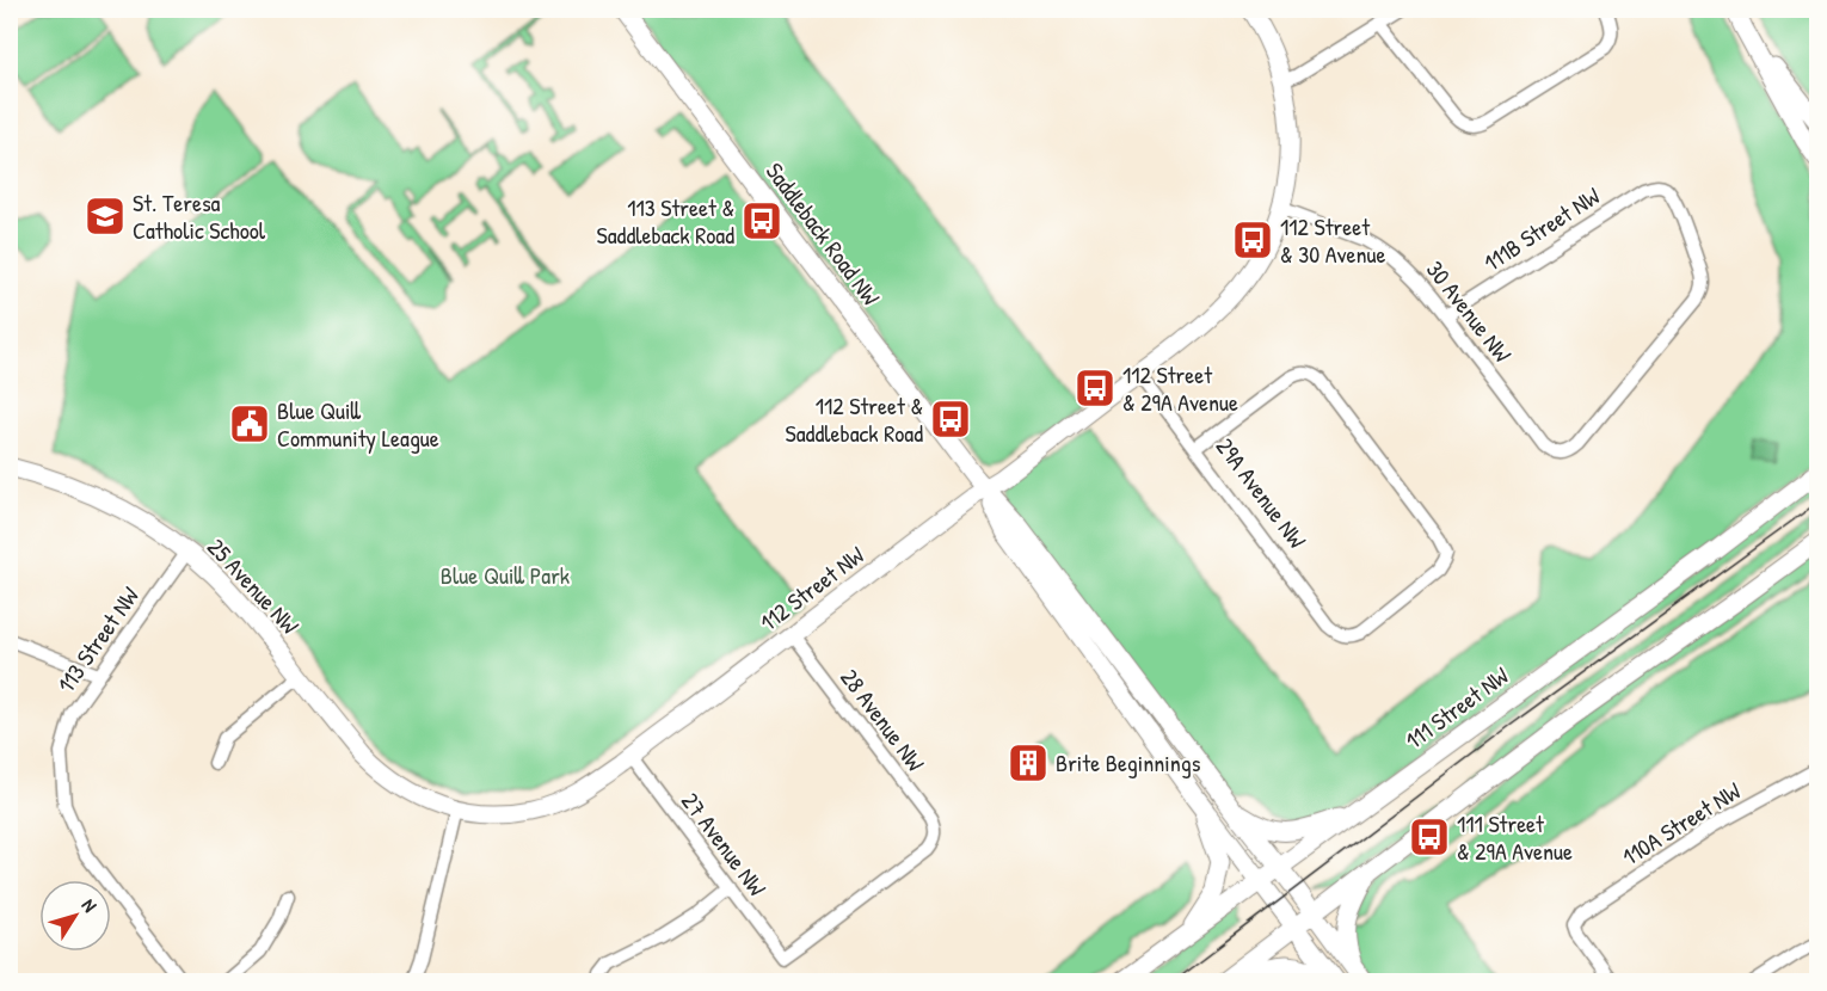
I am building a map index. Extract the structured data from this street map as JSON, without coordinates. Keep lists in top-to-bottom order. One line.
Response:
{"streets":{"street":["111B Street NW","Saddleback Road NW","30 Avenue NW","29A Avenue NW","25 Avenue NW","112 Street NW","113 Street NW","111 Street NW","28 Avenue NW","110A Street NW","27 Avenue NW"]},"crossings":[["111B Street NW","30 Avenue NW"],["Saddleback Road NW","112 Street NW"],["Saddleback Road NW","111 Street NW"],["30 Avenue NW","112 Street NW"],["29A Avenue NW","112 Street NW"],["25 Avenue NW","112 Street NW"],["25 Avenue NW","113 Street NW"],["112 Street NW","28 Avenue NW"],["112 Street NW","27 Avenue NW"],["28 Avenue NW","27 Avenue NW"]],"parks":["Blue Quill Park"],"places":{"school or university":["St. Teresa Catholic School"],"bus stop":["113 Street & Saddleback Road","112 Street & 30 Avenue","112 Street & 29A Avenue","112 Street & Saddleback Road","111 Street & 29A Avenue"],"public building":["Blue Quill Community League"],"building":["Brite Beginnings"]},"north":"top right"}
